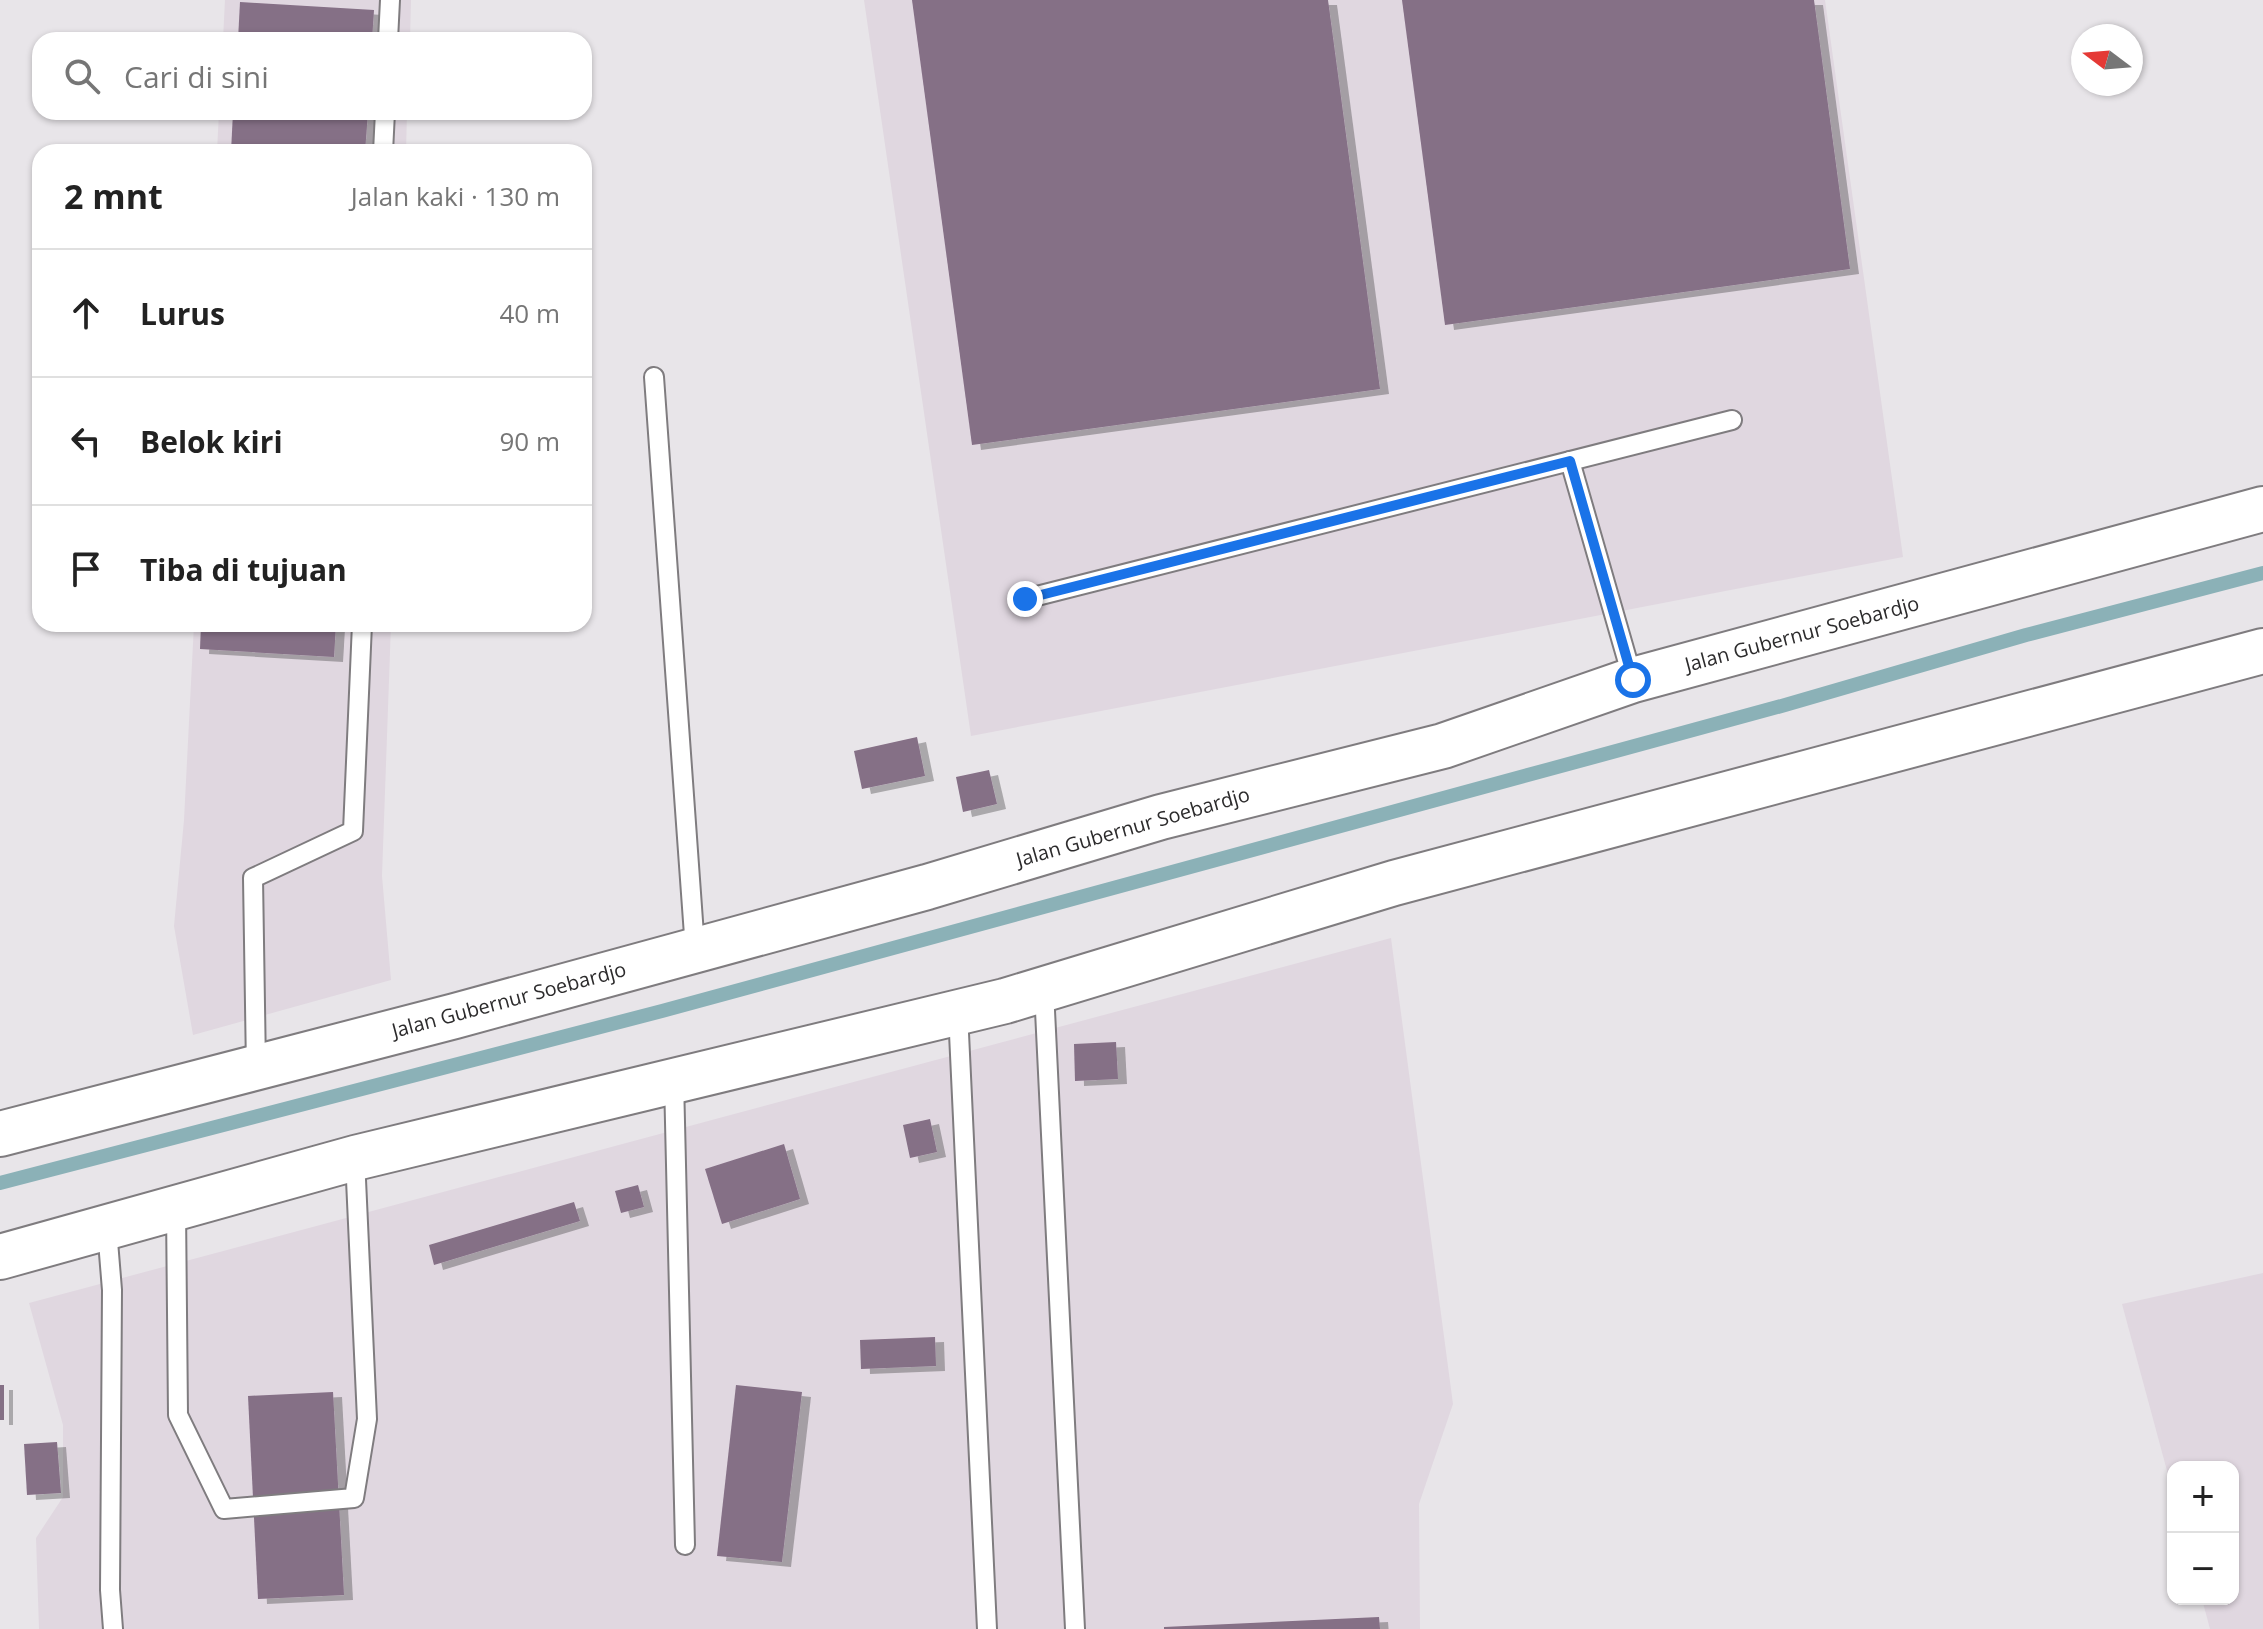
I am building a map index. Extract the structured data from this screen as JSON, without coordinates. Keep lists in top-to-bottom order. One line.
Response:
{"streets":{"highway":["Jalan Gubernur Soebardjo"]},"north":"left","page":{"search":"Cari di sini","heading":["2 mnt","Jalan kaki · 130 m"],"list":[["Lurus","40 m"],["Belok kiri","90 m"],"Tiba di tujuan"],"map_buttons":["+","−"]}}
